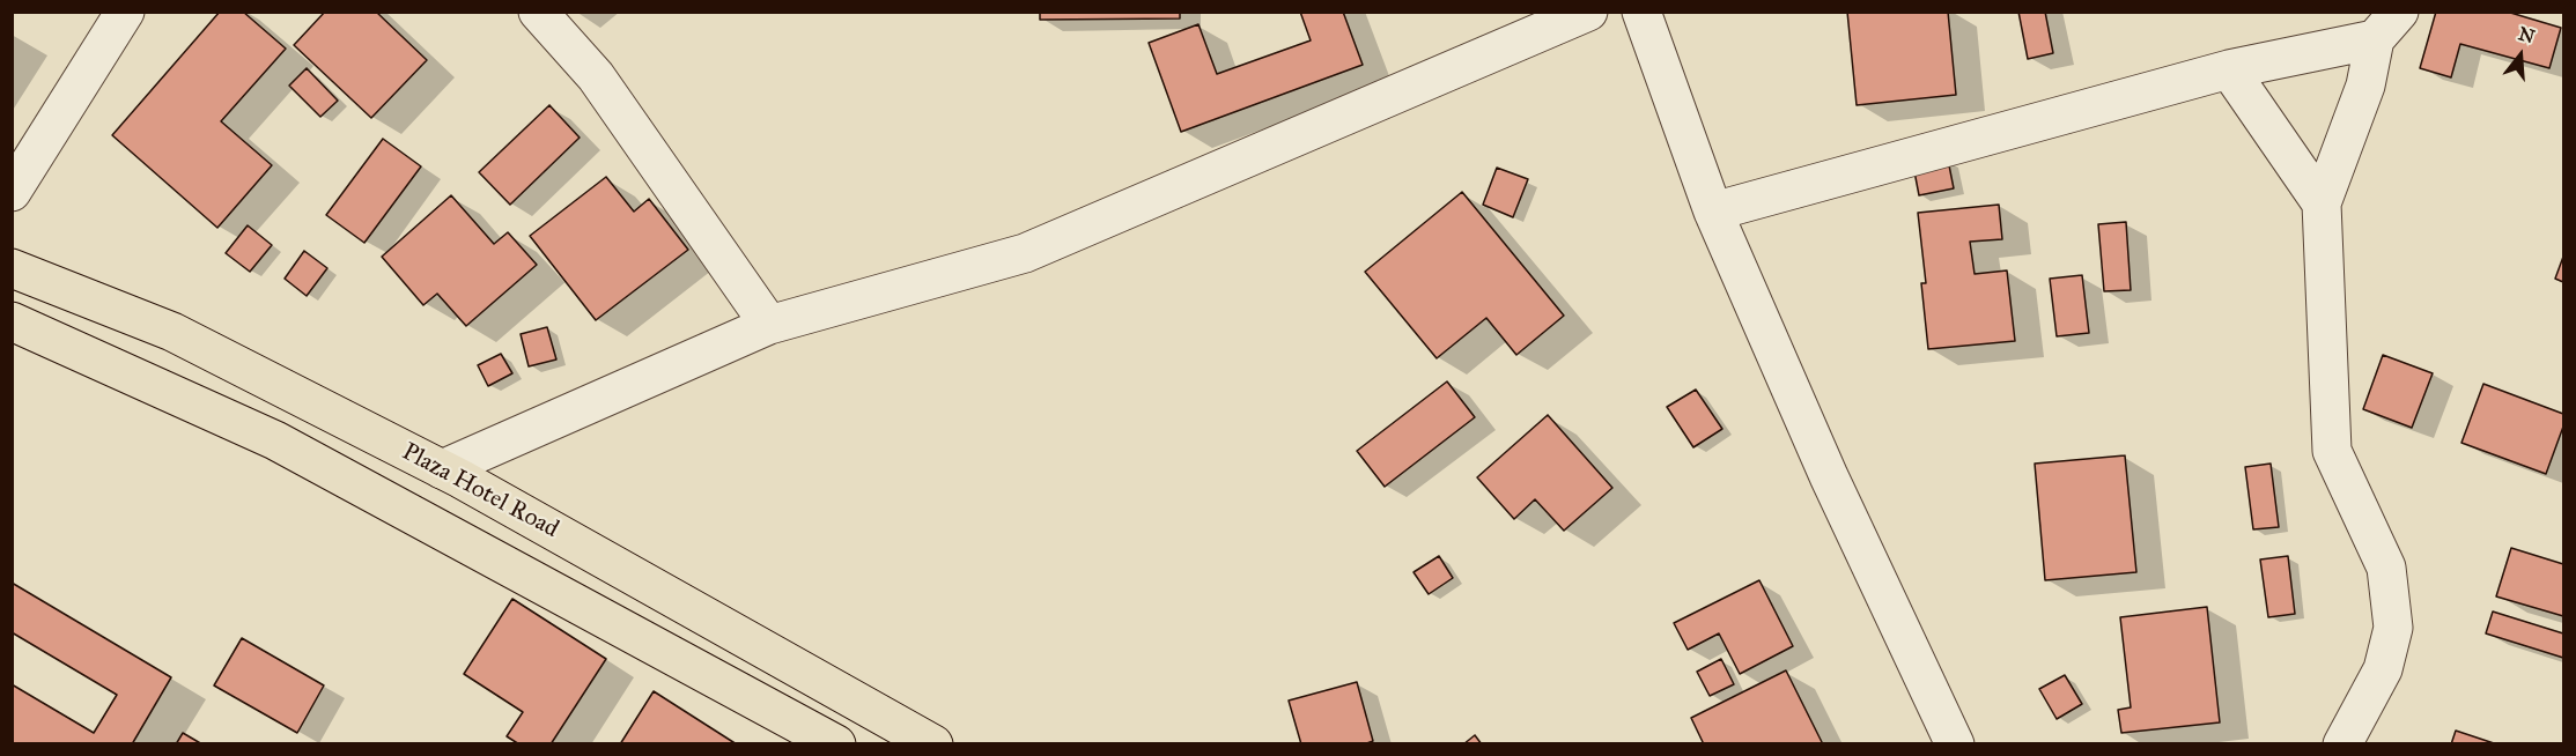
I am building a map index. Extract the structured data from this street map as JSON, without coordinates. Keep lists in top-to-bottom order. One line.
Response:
{"streets":{"main road":["Plaza Hotel Road"]},"north":"top"}
